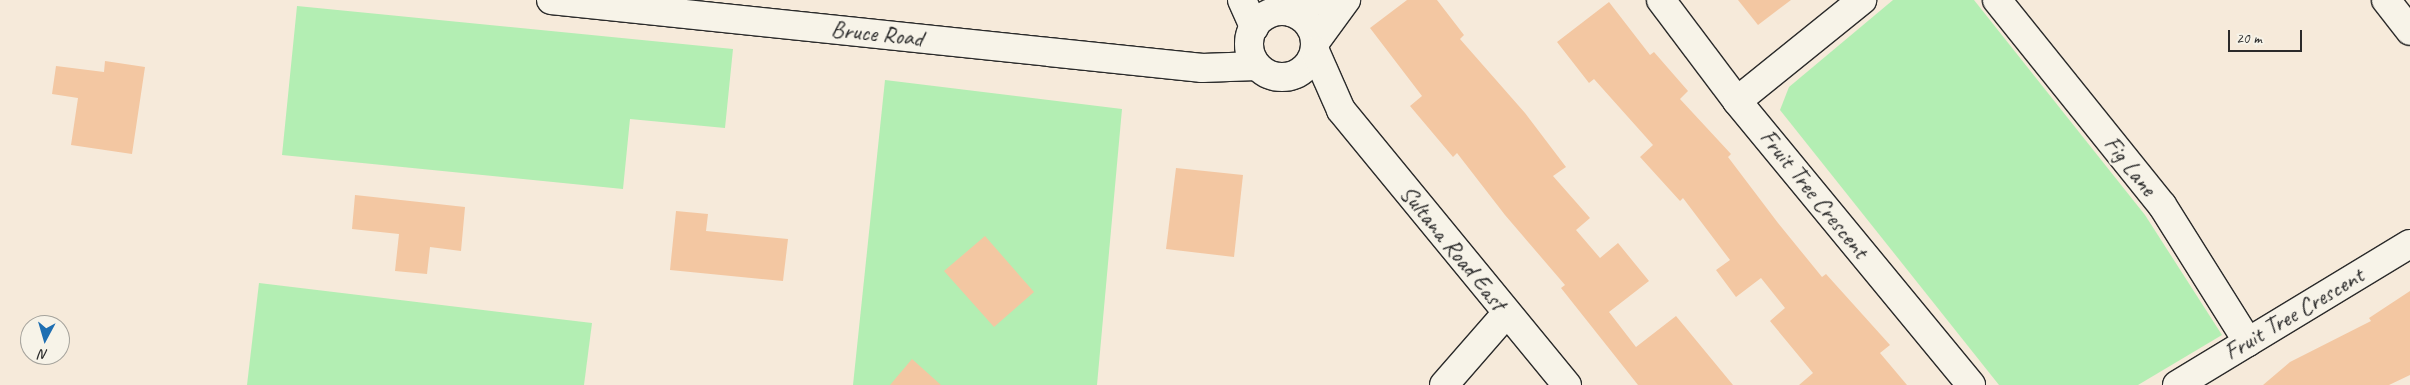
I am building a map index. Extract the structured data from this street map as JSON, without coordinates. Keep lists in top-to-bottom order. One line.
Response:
{"streets":{"street":["Bruce Road","Fig Lane","Fruit Tree Crescent","Sultana Road East"]},"crossings":[["Bruce Road","Sultana Road East"],["Fig Lane","Fruit Tree Crescent"]],"scale_bar":"20 m","north":"bottom"}
